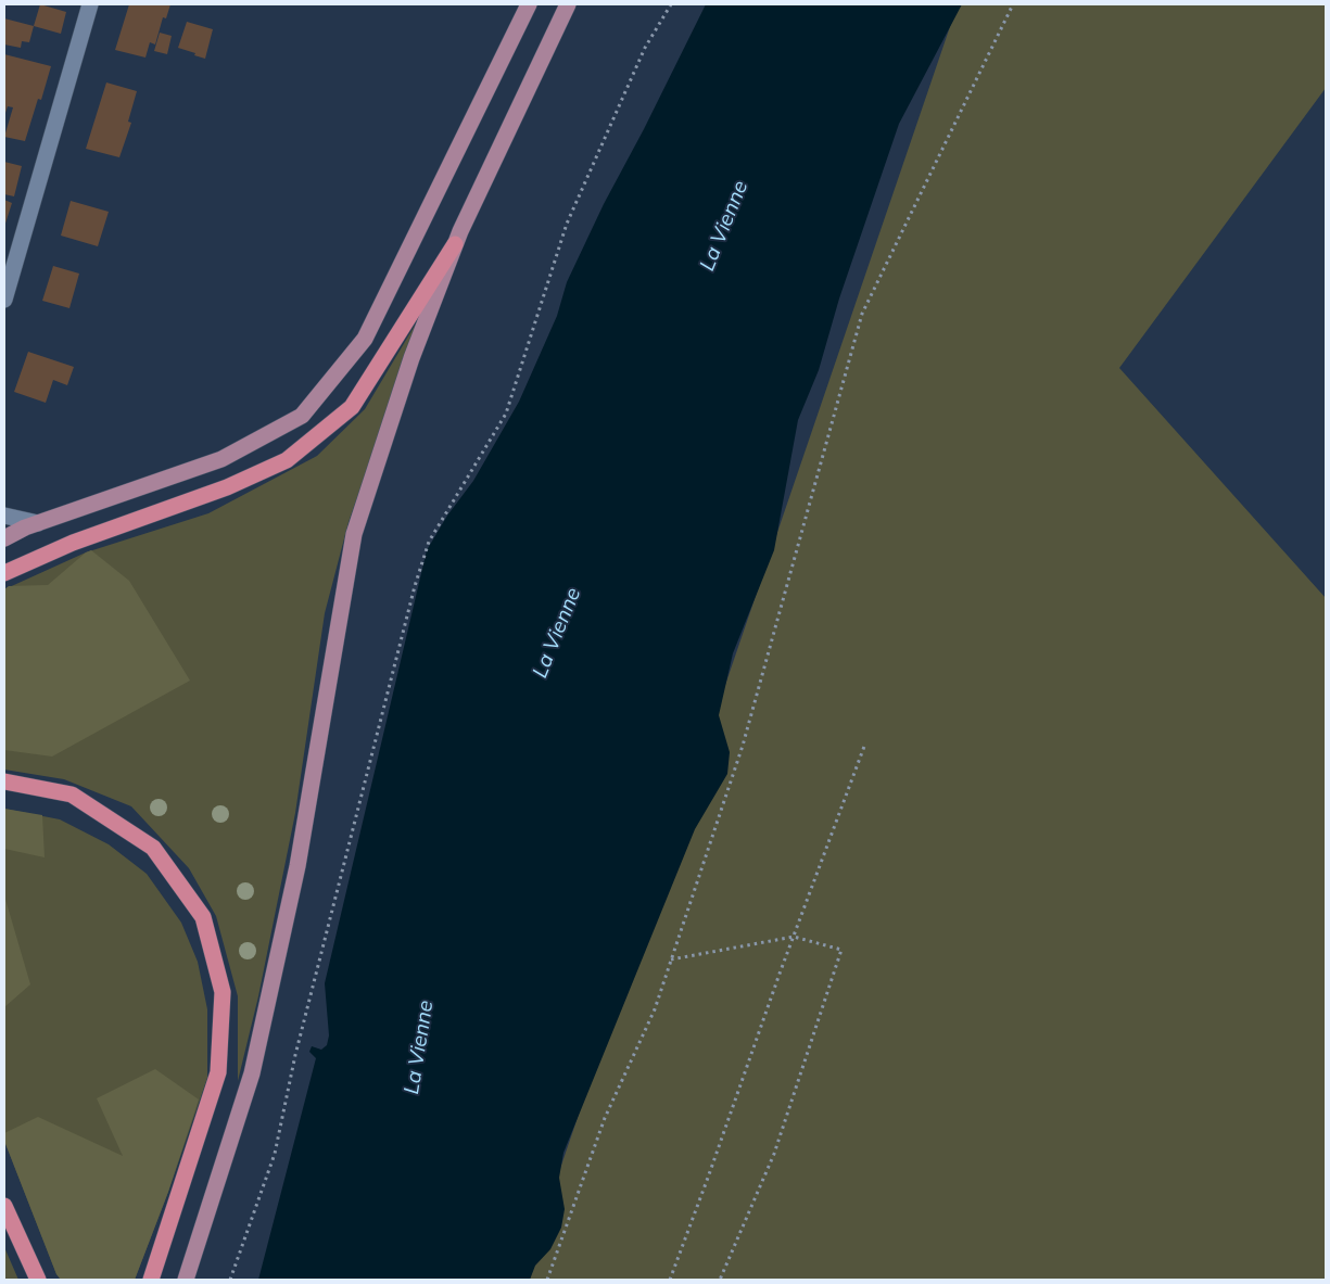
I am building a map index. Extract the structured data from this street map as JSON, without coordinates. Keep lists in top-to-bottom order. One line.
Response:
{"water":["La Vienne"]}
